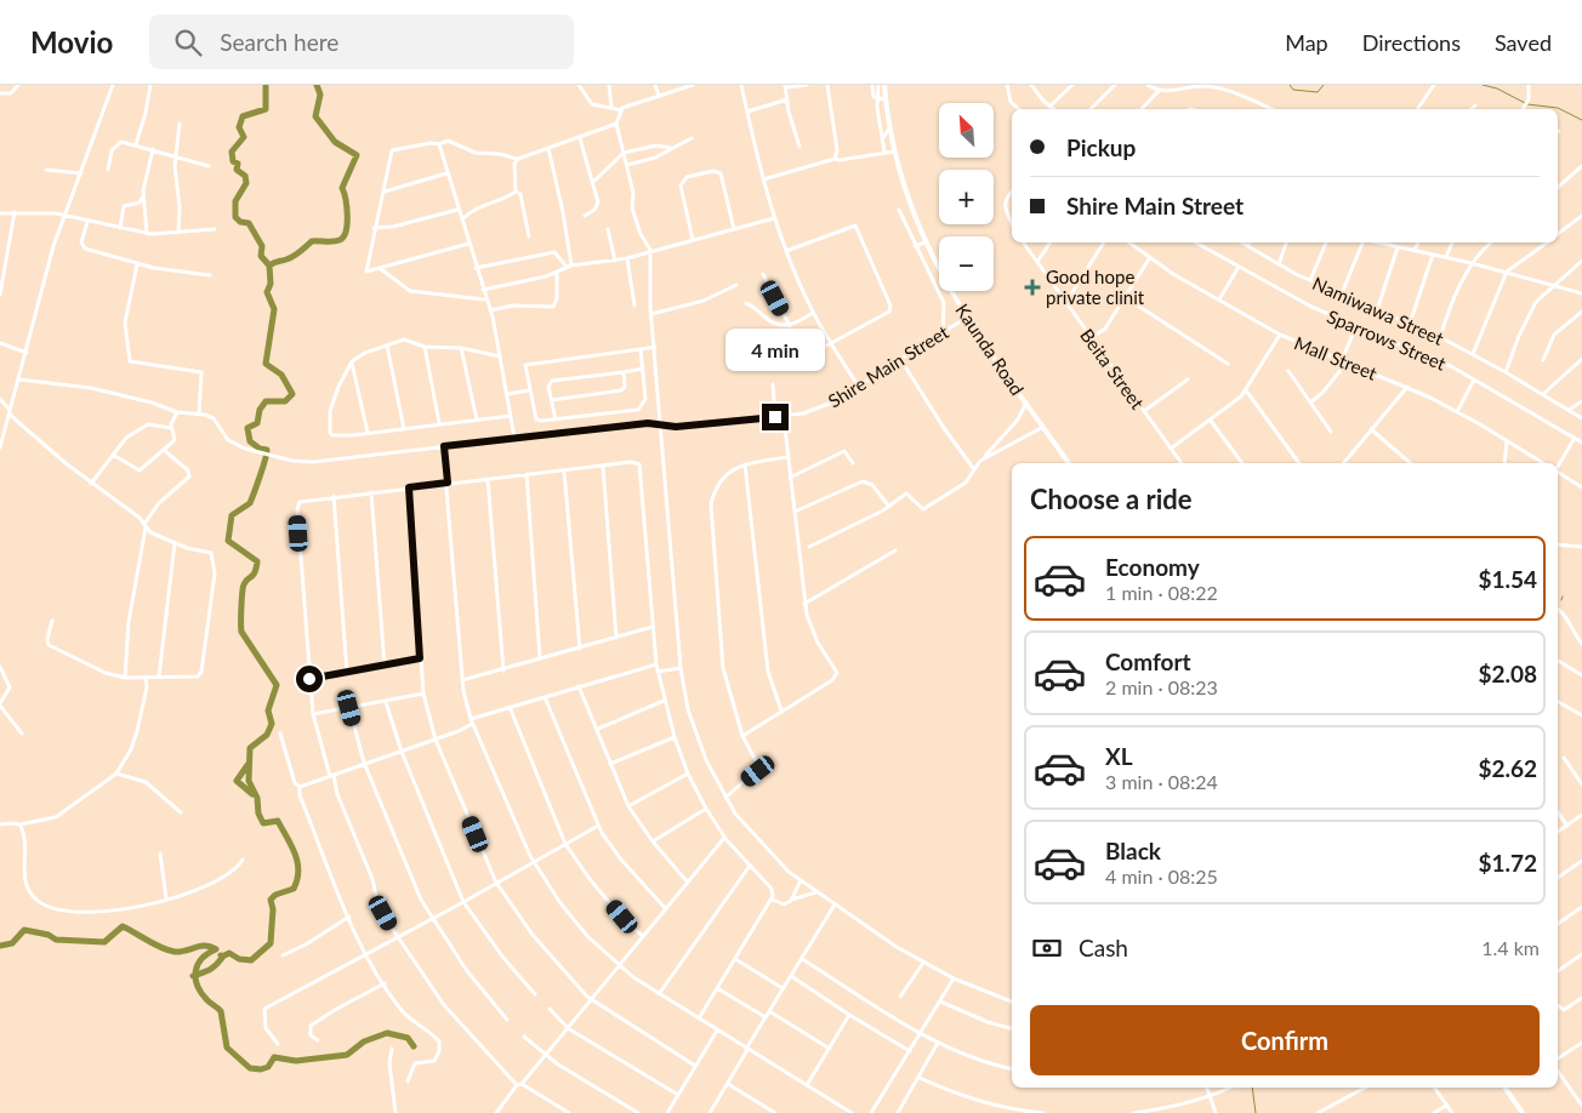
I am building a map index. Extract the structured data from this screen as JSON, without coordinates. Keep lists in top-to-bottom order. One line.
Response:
{"streets":{"main road":["Kaunda Road"],"street":["Namiwawa Street","Sparrows Street","Mall Street","Shire Main Street","Beita Street"]},"crossings":[["Kaunda Road","Shire Main Street"]],"places":{"health":["Good hope private clinit"]},"north":"top left","page":{"header":"Movio","search":"Search here","nav":["Map","Directions","Saved"],"map_buttons":["+","−"],"banner":["Pickup","Shire Main Street"],"bubble":"4 min","heading":"Choose a ride","list":[{"name":"Economy","note":"1 min · 08:22","value":"$1.54"},{"name":"Comfort","note":"2 min · 08:23","value":"$2.08"},{"name":"XL","note":"3 min · 08:24","value":"$2.62"},{"name":"Black","note":"4 min · 08:25","value":"$1.72"}],"pay":["Cash","1.4 km"],"buttons":"Confirm"}}
